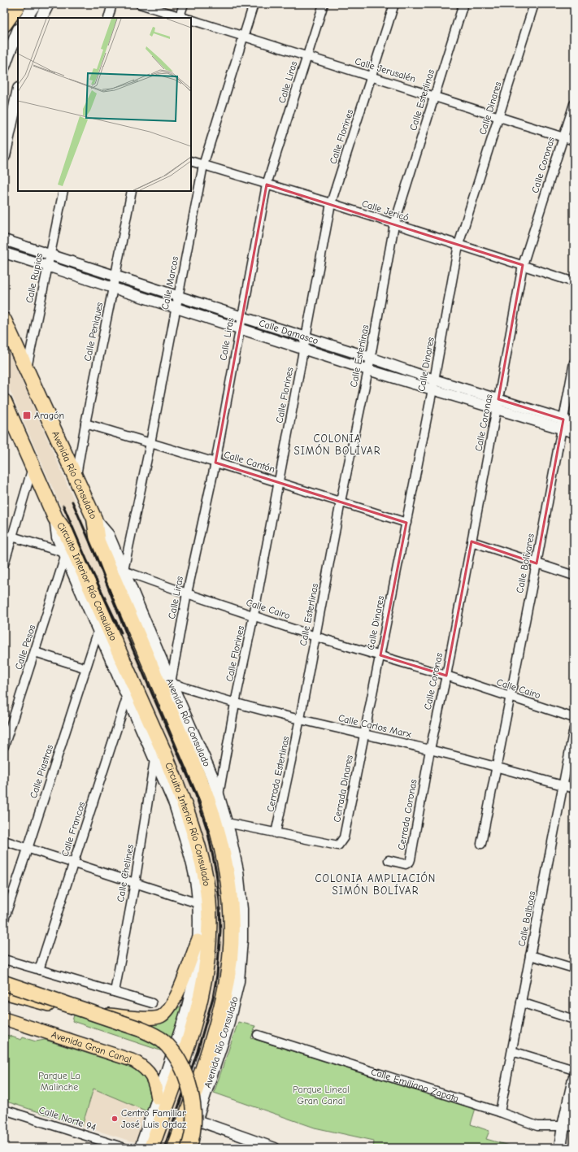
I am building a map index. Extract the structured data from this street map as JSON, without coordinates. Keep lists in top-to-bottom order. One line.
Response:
{"streets":{"highway":["Avenida Río Consulado","Circuito Interior Río Consulado"],"main road":["Avenida Gran Canal"],"street":["Calle Jerusalén","Calle Liras","Calle Esterlinas","Calle Dinares","Calle Florines","Calle Coronas","Calle Jericó","Calle Rupias","Calle Marcos","Calle Peniques","Calle Damasco","Calle Cantón","Calle Bolívares","Calle Cairo","Calle Pesos","Calle Carlos Marx","Calle Piastras","Cerrada Esterlinas","Cerrada Dinares","Cerrada Coronas","Calle Francos","Calle Chelines","Calle Balboas","Calle Emiliano Zapata","Calle Norte 94"]},"crossings":[["Calle Jerusalén","Calle Liras"],["Calle Jerusalén","Calle Esterlinas"],["Calle Jerusalén","Calle Dinares"],["Calle Jerusalén","Calle Florines"],["Calle Jerusalén","Calle Coronas"],["Calle Jerusalén","Calle Marcos"],["Calle Liras","Calle Jericó"],["Calle Liras","Calle Damasco"],["Calle Liras","Calle Cantón"],["Calle Liras","Avenida Río Consulado"],["Calle Liras","Calle Cairo"],["Calle Liras","Calle Carlos Marx"],["Calle Esterlinas","Calle Jericó"],["Calle Esterlinas","Calle Damasco"],["Calle Esterlinas","Calle Cantón"],["Calle Esterlinas","Calle Cairo"],["Calle Esterlinas","Calle Carlos Marx"],["Calle Esterlinas","Cerrada Esterlinas"],["Calle Dinares","Calle Jericó"],["Calle Dinares","Calle Damasco"],["Calle Dinares","Calle Cantón"],["Calle Dinares","Calle Cairo"],["Calle Dinares","Calle Carlos Marx"],["Calle Dinares","Cerrada Dinares"],["Calle Florines","Calle Jericó"],["Calle Florines","Calle Damasco"],["Calle Florines","Calle Cantón"],["Calle Florines","Avenida Río Consulado"],["Calle Florines","Calle Cairo"],["Calle Florines","Calle Carlos Marx"],["Calle Coronas","Calle Jericó"],["Calle Coronas","Calle Damasco"],["Calle Coronas","Calle Cairo"],["Calle Coronas","Calle Carlos Marx"],["Calle Coronas","Cerrada Coronas"],["Calle Jericó","Calle Marcos"],["Calle Rupias","Calle Damasco"],["Calle Rupias","Avenida Río Consulado"],["Calle Marcos","Calle Damasco"],["Calle Marcos","Calle Cantón"],["Calle Marcos","Avenida Río Consulado"],["Calle Marcos","Calle Cairo"],["Calle Peniques","Calle Damasco"],["Calle Peniques","Calle Cantón"],["Calle Peniques","Avenida Río Consulado"],["Calle Damasco","Calle Bolívares"],["Avenida Río Consulado","Calle Cairo"],["Avenida Río Consulado","Calle Carlos Marx"],["Calle Bolívares","Calle Cairo"],["Calle Bolívares","Calle Carlos Marx"],["Calle Carlos Marx","Cerrada Esterlinas"],["Calle Carlos Marx","Cerrada Dinares"],["Calle Carlos Marx","Cerrada Coronas"],["Calle Carlos Marx","Calle Balboas"],["Cerrada Esterlinas","Cerrada Dinares"],["Calle Balboas","Calle Emiliano Zapata"]],"districts":["COLONIA SIMÓN BOLÍVAR","COLONIA AMPLIACIÓN SIMÓN BOLÍVAR"],"parks":["Parque La Malinche","Parque Lineal Gran Canal"],"places":{"transit":["Aragón"],"other":["Centro Familiar José Luis Ordaz"]}}
